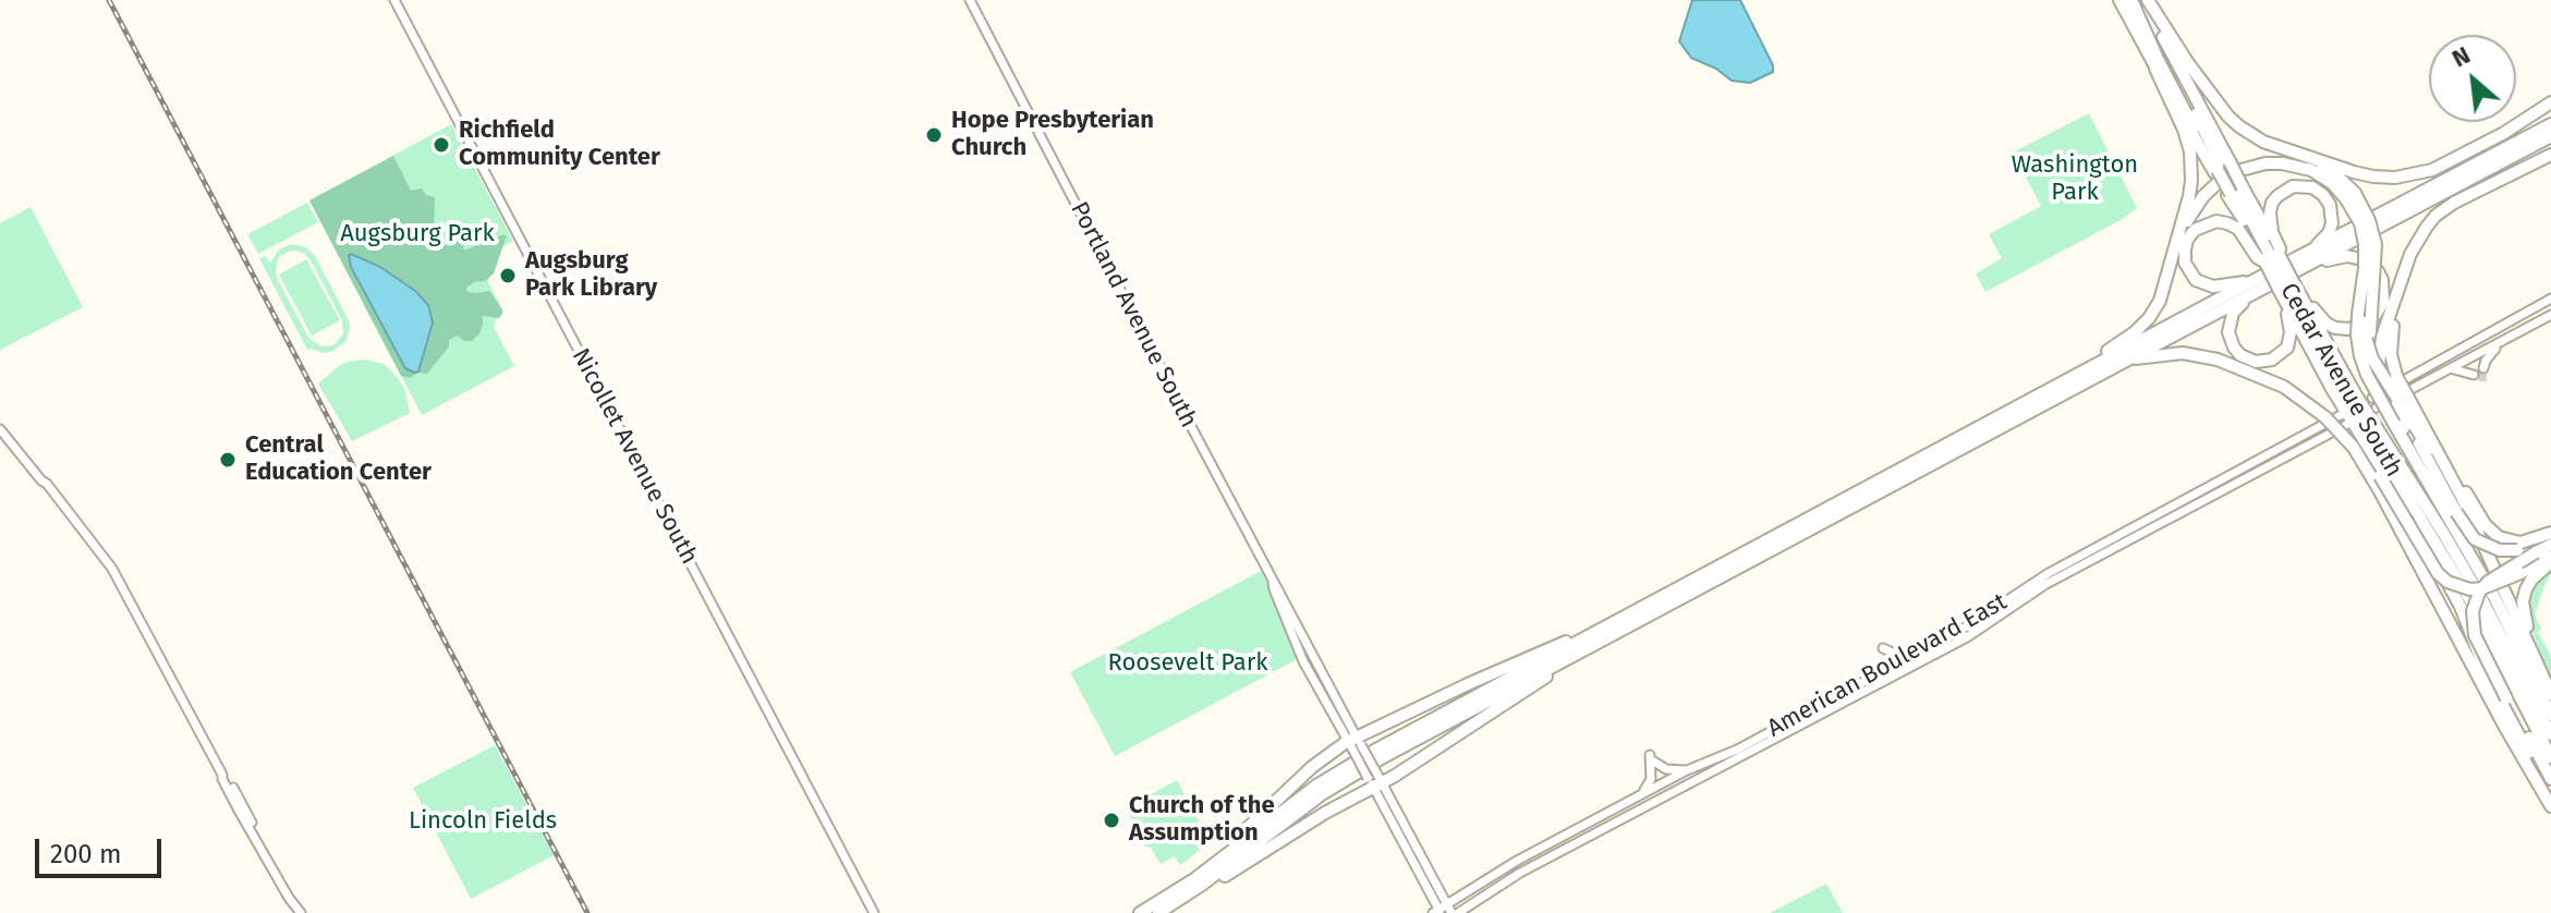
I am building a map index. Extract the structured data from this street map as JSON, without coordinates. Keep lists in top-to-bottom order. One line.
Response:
{"streets":{"highway":["Cedar Avenue South"],"main road":["Portland Avenue South","Nicollet Avenue South","American Boulevard East"]},"crossings":[["Portland Avenue South","American Boulevard East"]],"parks":["Washington Park","Augsburg Park","Roosevelt Park","Lincoln Fields"],"places":["Hope Presbyterian Church","Richfield Community Center","Augsburg Park Library","Central Education Center","Church of the Assumption"],"scale_bar":"200 m","north":"top left"}
